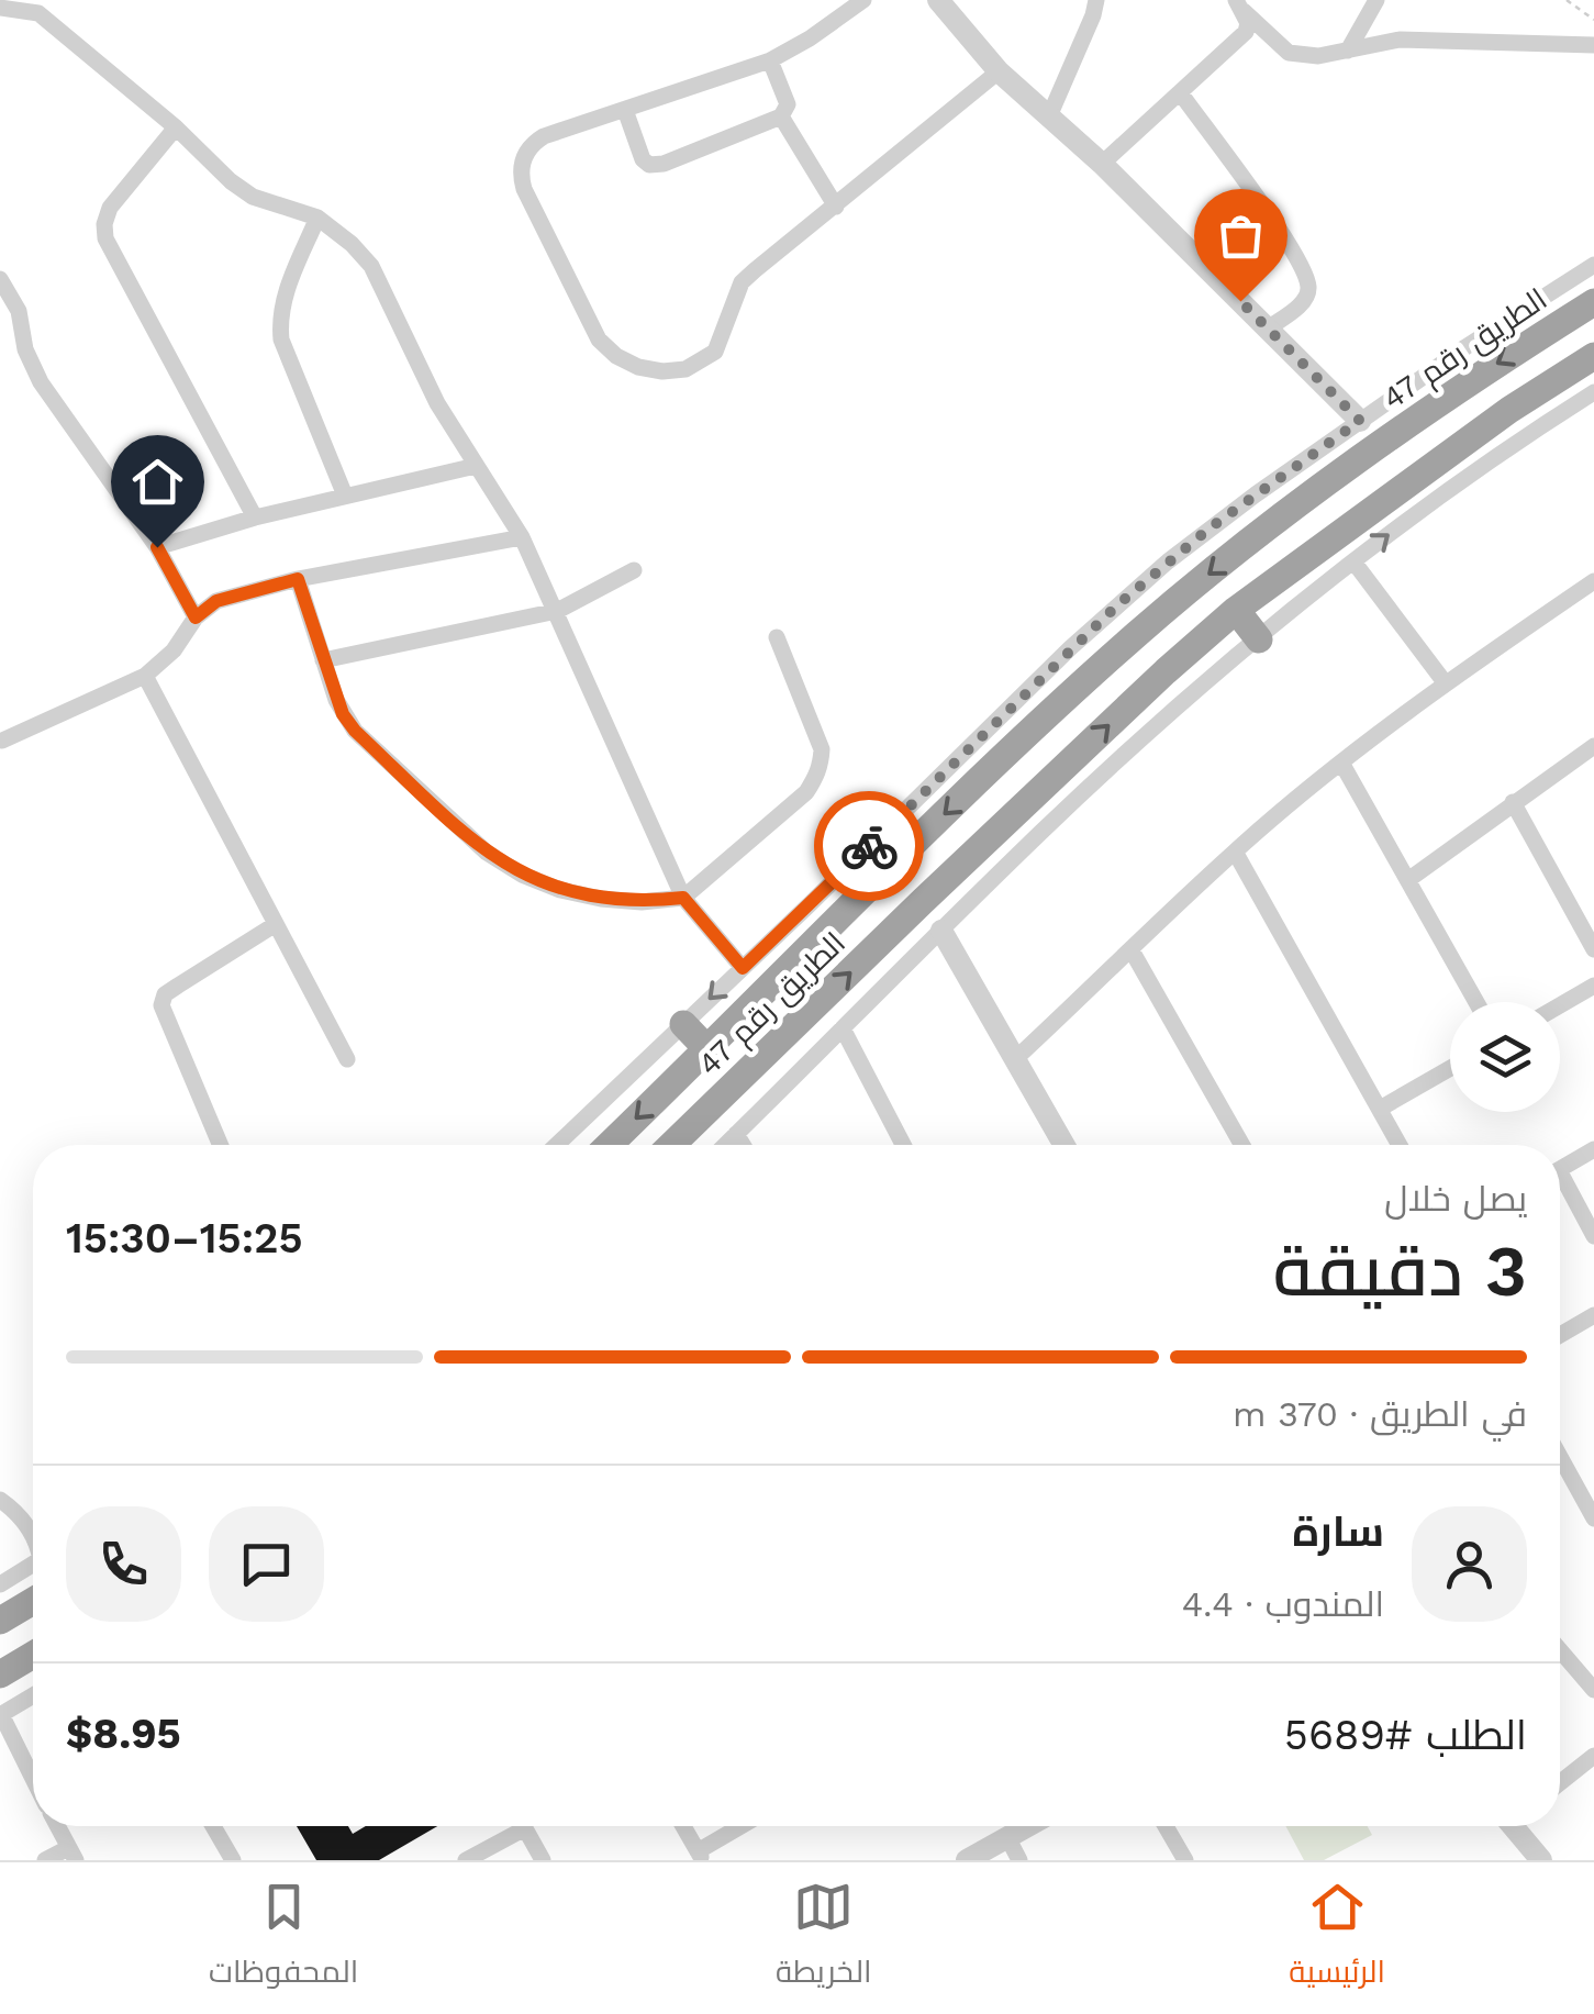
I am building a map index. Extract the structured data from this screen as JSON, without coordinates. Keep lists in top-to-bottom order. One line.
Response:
{"streets":{"highway":["الطريق رقم 47"]},"page":{"heading":["3 دقيقة","يصل خلال","15:25–15:30"],"panel":["سارة","المندوب · 4.4","الطلب #5689","$8.95"],"bar":"في الطريق · 370 m","tabs":["الرئيسية","الخريطة","المحفوظات"]}}
